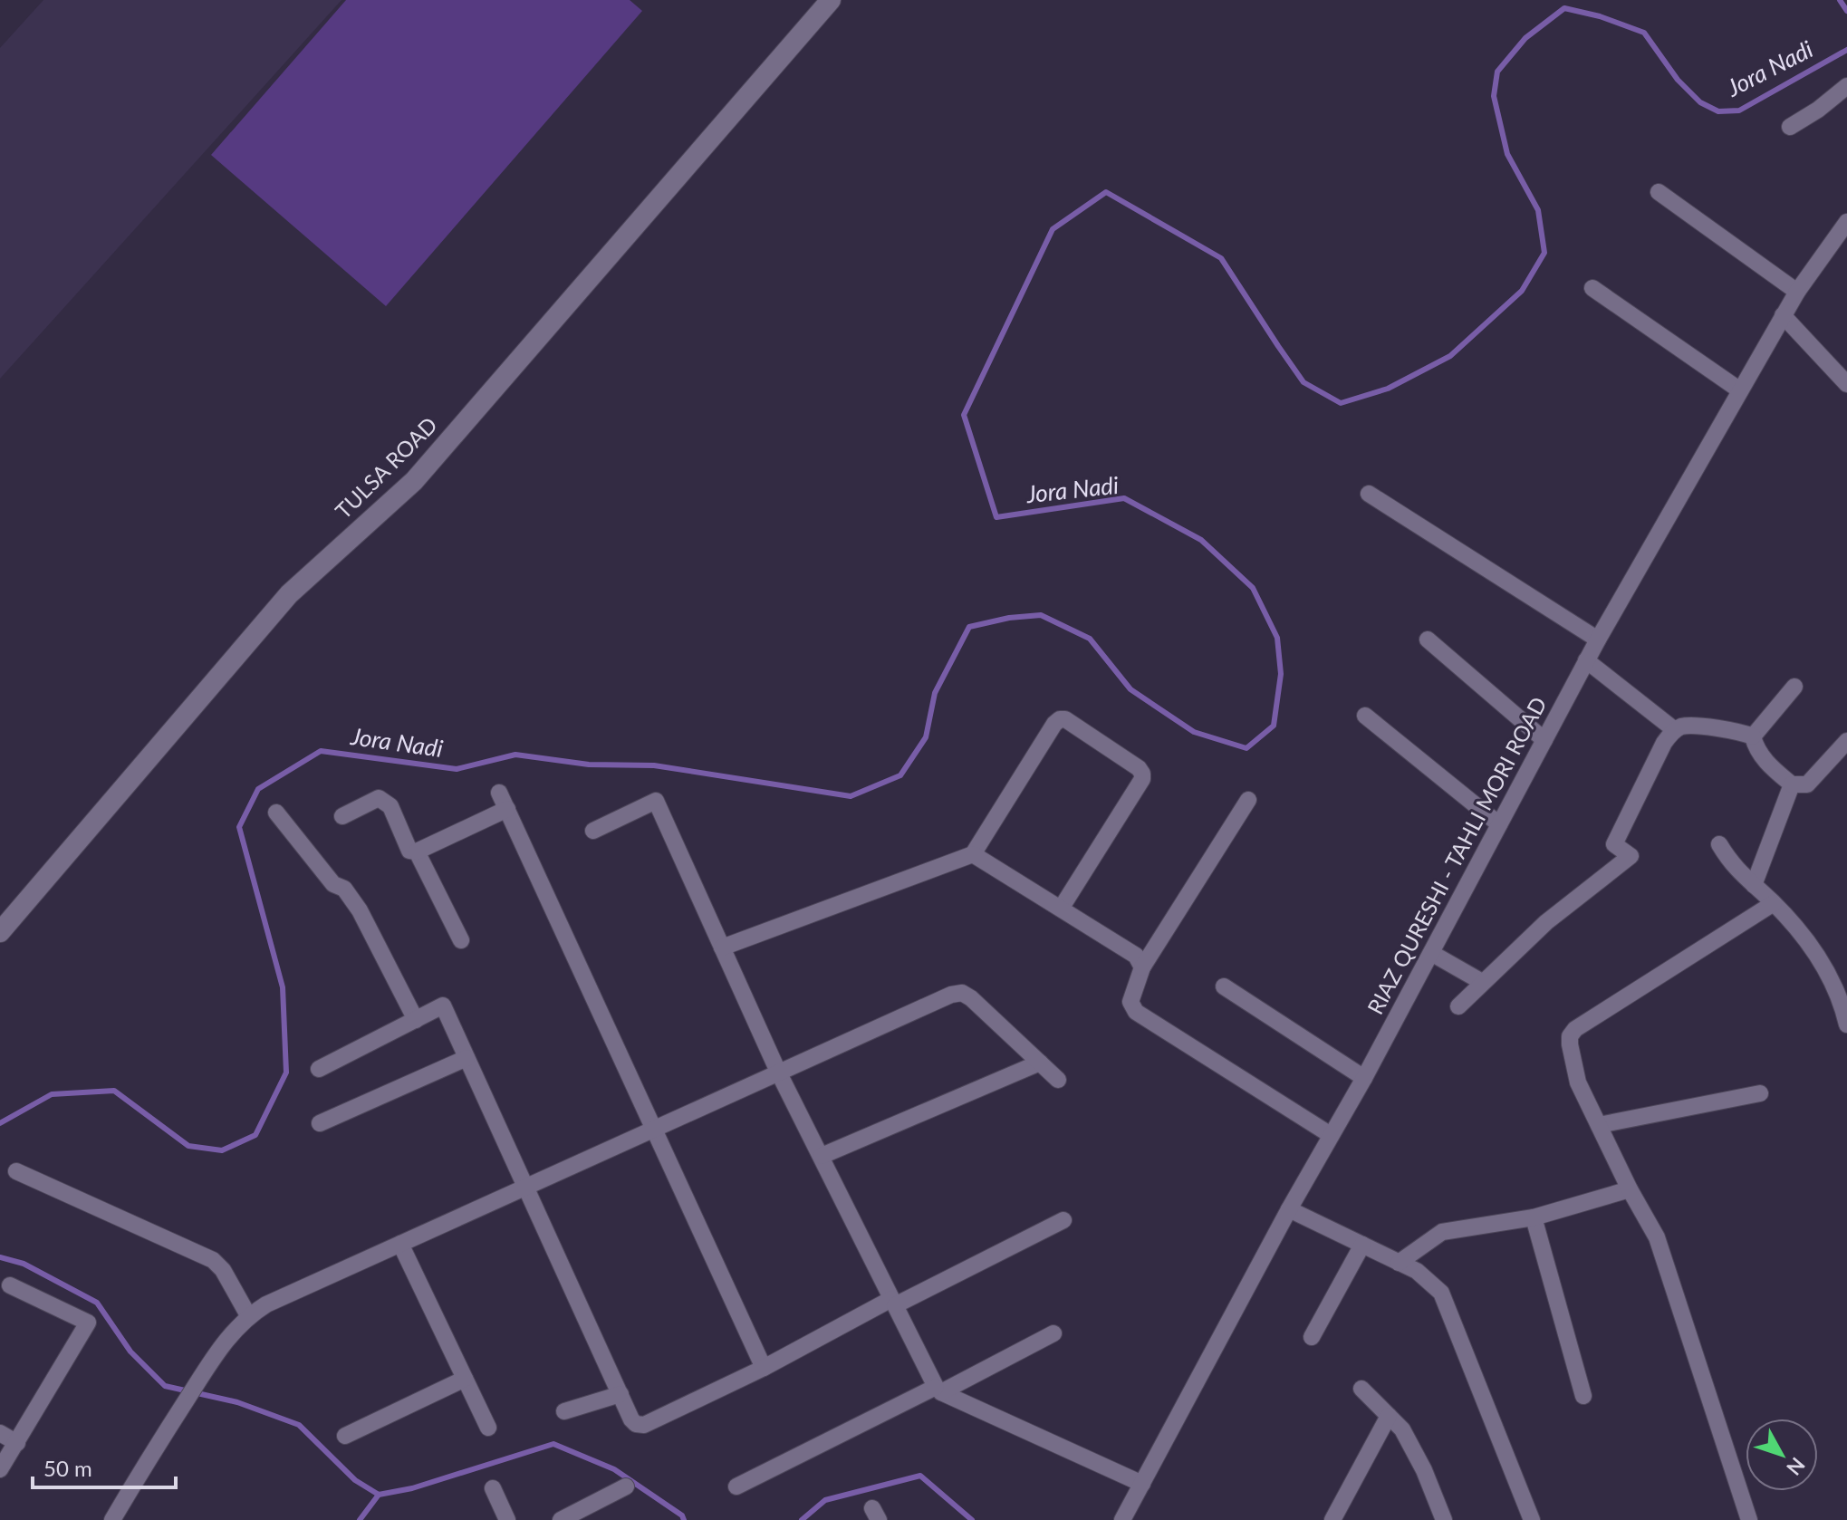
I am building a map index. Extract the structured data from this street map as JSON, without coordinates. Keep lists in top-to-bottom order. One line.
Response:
{"streets":{"street":["TULSA ROAD","RIAZ QURESHI - TAHLI MORI ROAD"]},"water":["Jora Nadi"],"scale_bar":"50 m","north":"bottom right"}
